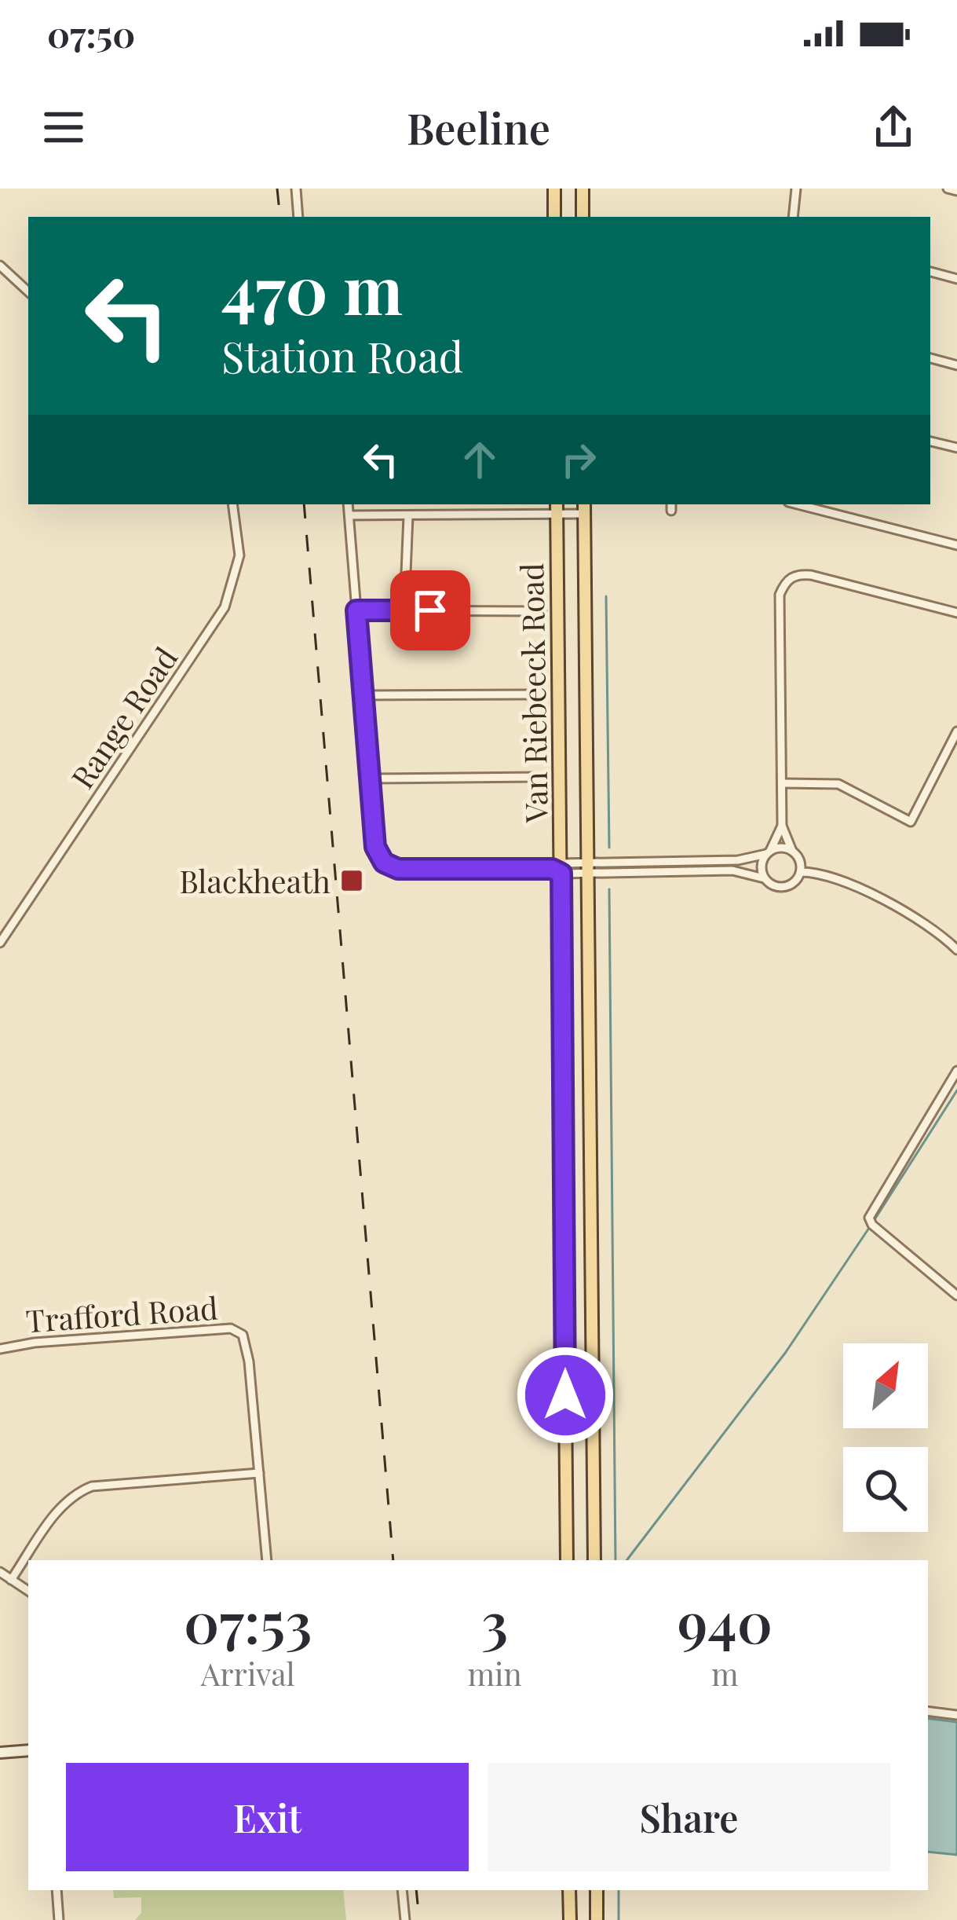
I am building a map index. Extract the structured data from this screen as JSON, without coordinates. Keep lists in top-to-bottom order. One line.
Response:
{"streets":{"main road":["Van Riebeeck Road"],"street":["Range Road","Trafford Road"]},"places":{"transit":["Blackheath"]},"north":"top right","page":{"status":"07:50","header":"Beeline","turn":["470 m","Station Road"],"eta":["07:53","Arrival","3","min","940","m"],"buttons":["Exit","Share"]}}
